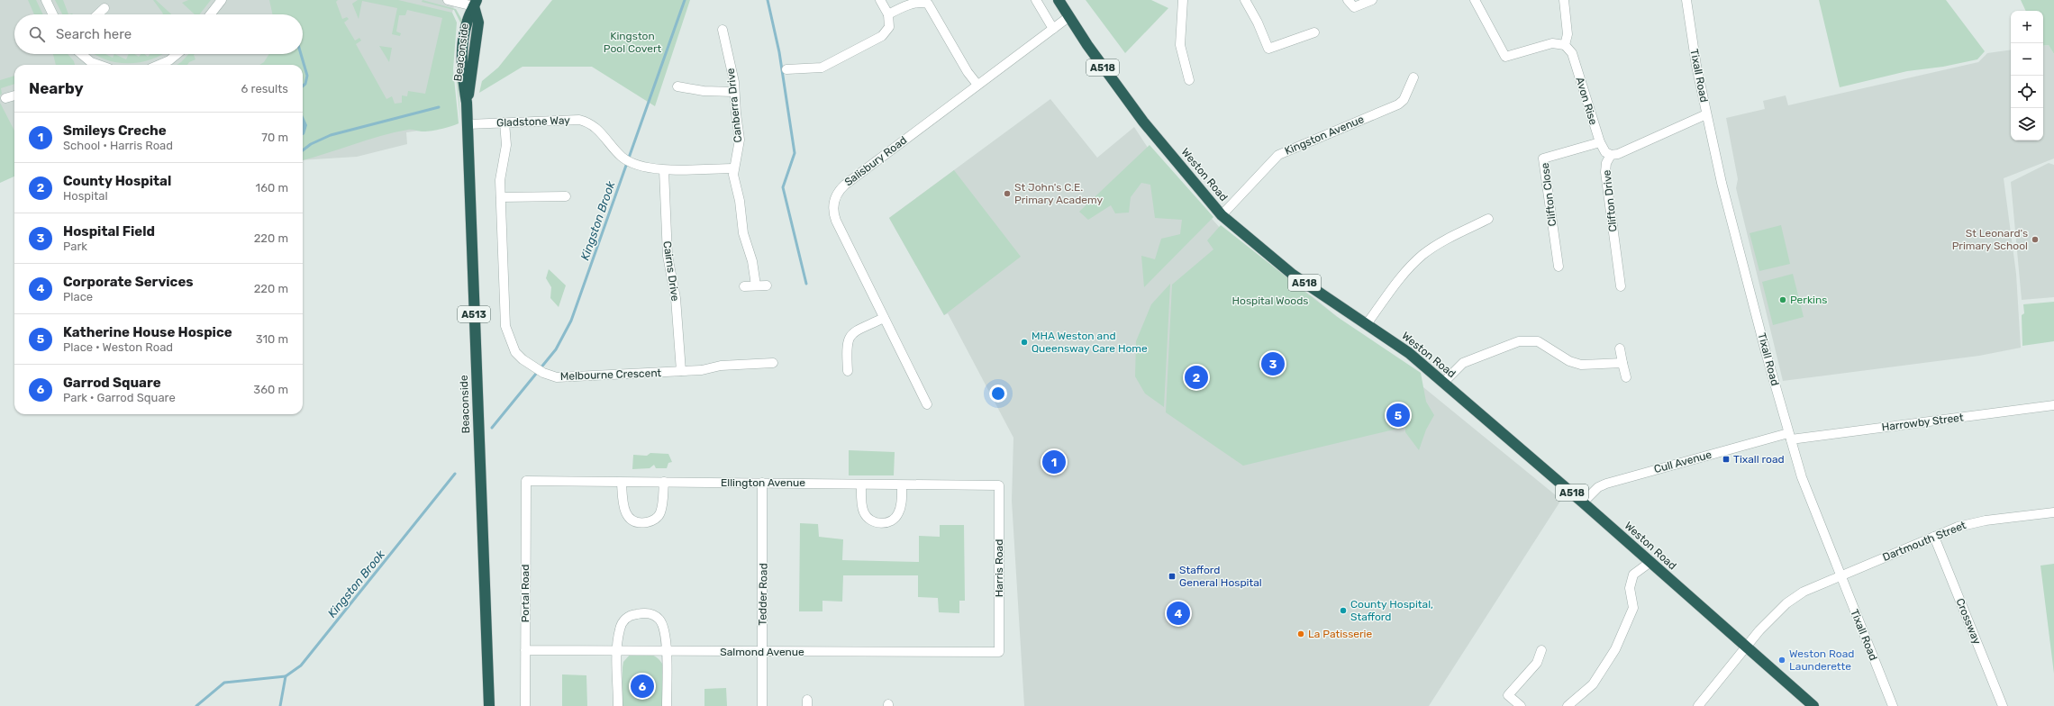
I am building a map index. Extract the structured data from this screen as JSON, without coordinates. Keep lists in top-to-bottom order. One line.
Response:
{"streets":{"highway":["Beaconside","A518","Weston Road","A513"],"street":["Tixall Road","Avon Rise","Canberra Drive","Gladstone Way","Kingston Avenue","Salisbury Road","Clifton Close","Clifton Drive","Cairns Drive","Melbourne Crescent","Harrowby Street","Cull Avenue","Ellington Avenue","Dartmouth Street","Harris Road","Portal Road","Tedder Road","Crossway","Salmond Avenue"]},"crossings":[["Beaconside","Gladstone Way"],["Tixall Road","Clifton Drive"],["Tixall Road","Harrowby Street"],["Tixall Road","Cull Avenue"],["Tixall Road","Dartmouth Street"],["Avon Rise","Clifton Close"],["Avon Rise","Clifton Drive"],["Canberra Drive","Gladstone Way"],["Gladstone Way","Cairns Drive"],["Gladstone Way","Melbourne Crescent"],["Kingston Avenue","Weston Road"],["Salisbury Road","Weston Road"],["Weston Road","Cull Avenue"],["Weston Road","Dartmouth Street"],["Cairns Drive","Melbourne Crescent"],["Harrowby Street","Cull Avenue"],["Ellington Avenue","Harris Road"],["Ellington Avenue","Portal Road"],["Ellington Avenue","Tedder Road"],["Dartmouth Street","Crossway"],["Harris Road","Salmond Avenue"],["Portal Road","Salmond Avenue"],["Tedder Road","Salmond Avenue"]],"water":["Kingston Brook"],"parks":["Kingston Pool Covert","Hospital Woods"],"places":{"other":["St John's C.E. Primary Academy","St Leonard's Primary School","Perkins","MHA Weston and Queensway Care Home","County Hospital, Stafford","La Patisserie","Weston Road Launderette"],"transit":["Tixall road","Stafford General Hospital"]},"page":{"map_buttons":["+","−"],"search":"Search here","heading":["Nearby","6 results"],"list":[{"mark":"1","name":"Smileys Creche","note":"School · Harris Road","value":"70 m"},{"mark":"2","name":"County Hospital","note":"Hospital","value":"160 m"},{"mark":"3","name":"Hospital Field","note":"Park","value":"220 m"},{"mark":"4","name":"Corporate Services","note":"Place","value":"220 m"},{"mark":"5","name":"Katherine House Hospice","note":"Place · Weston Road","value":"310 m"},{"mark":"6","name":"Garrod Square","note":"Park · Garrod Square","value":"360 m"}],"pins":["3","2","5","1","4","6"]}}
